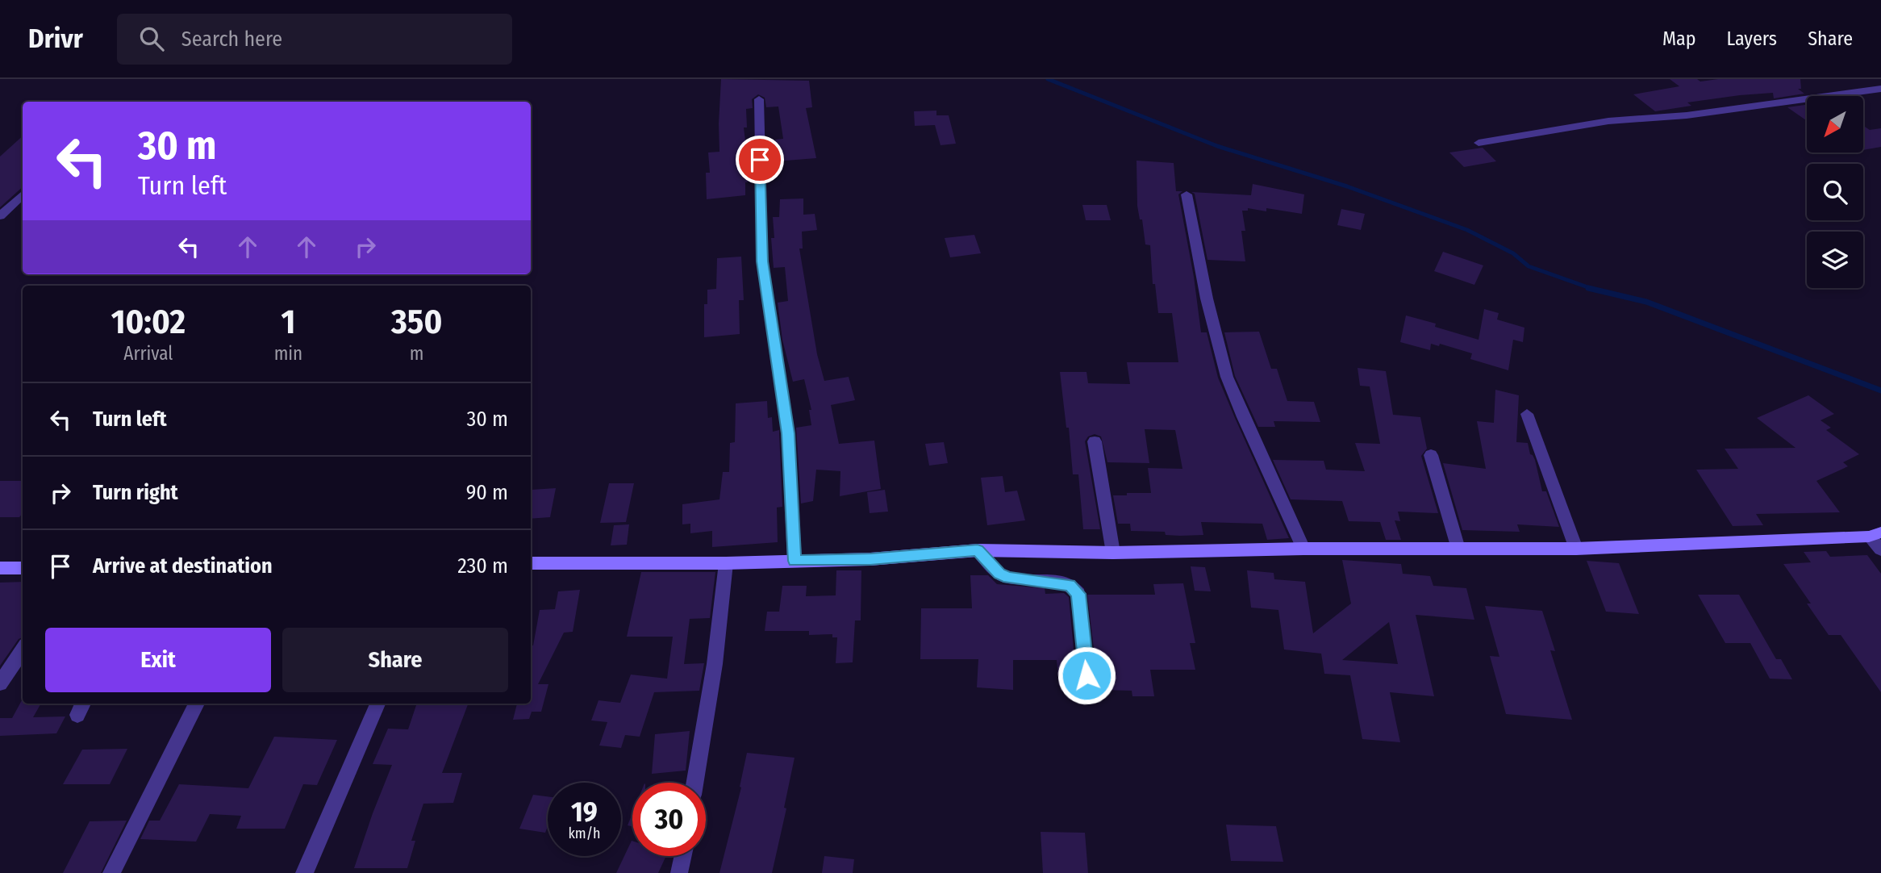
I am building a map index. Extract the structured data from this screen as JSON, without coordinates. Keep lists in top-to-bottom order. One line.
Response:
{"north":"bottom left","page":{"header":"Drivr","search":"Search here","nav":["Map","Layers","Share"],"turn":["30 m","Turn left"],"eta":["10:02","Arrival","1","min","350","m"],"list":[{"name":"Turn left","value":"30 m"},{"name":"Turn right","value":"90 m"},{"name":"Arrive at destination","value":"230 m"}],"buttons":["Exit","Share"],"speed":"19 km/h","limit":"30"}}
